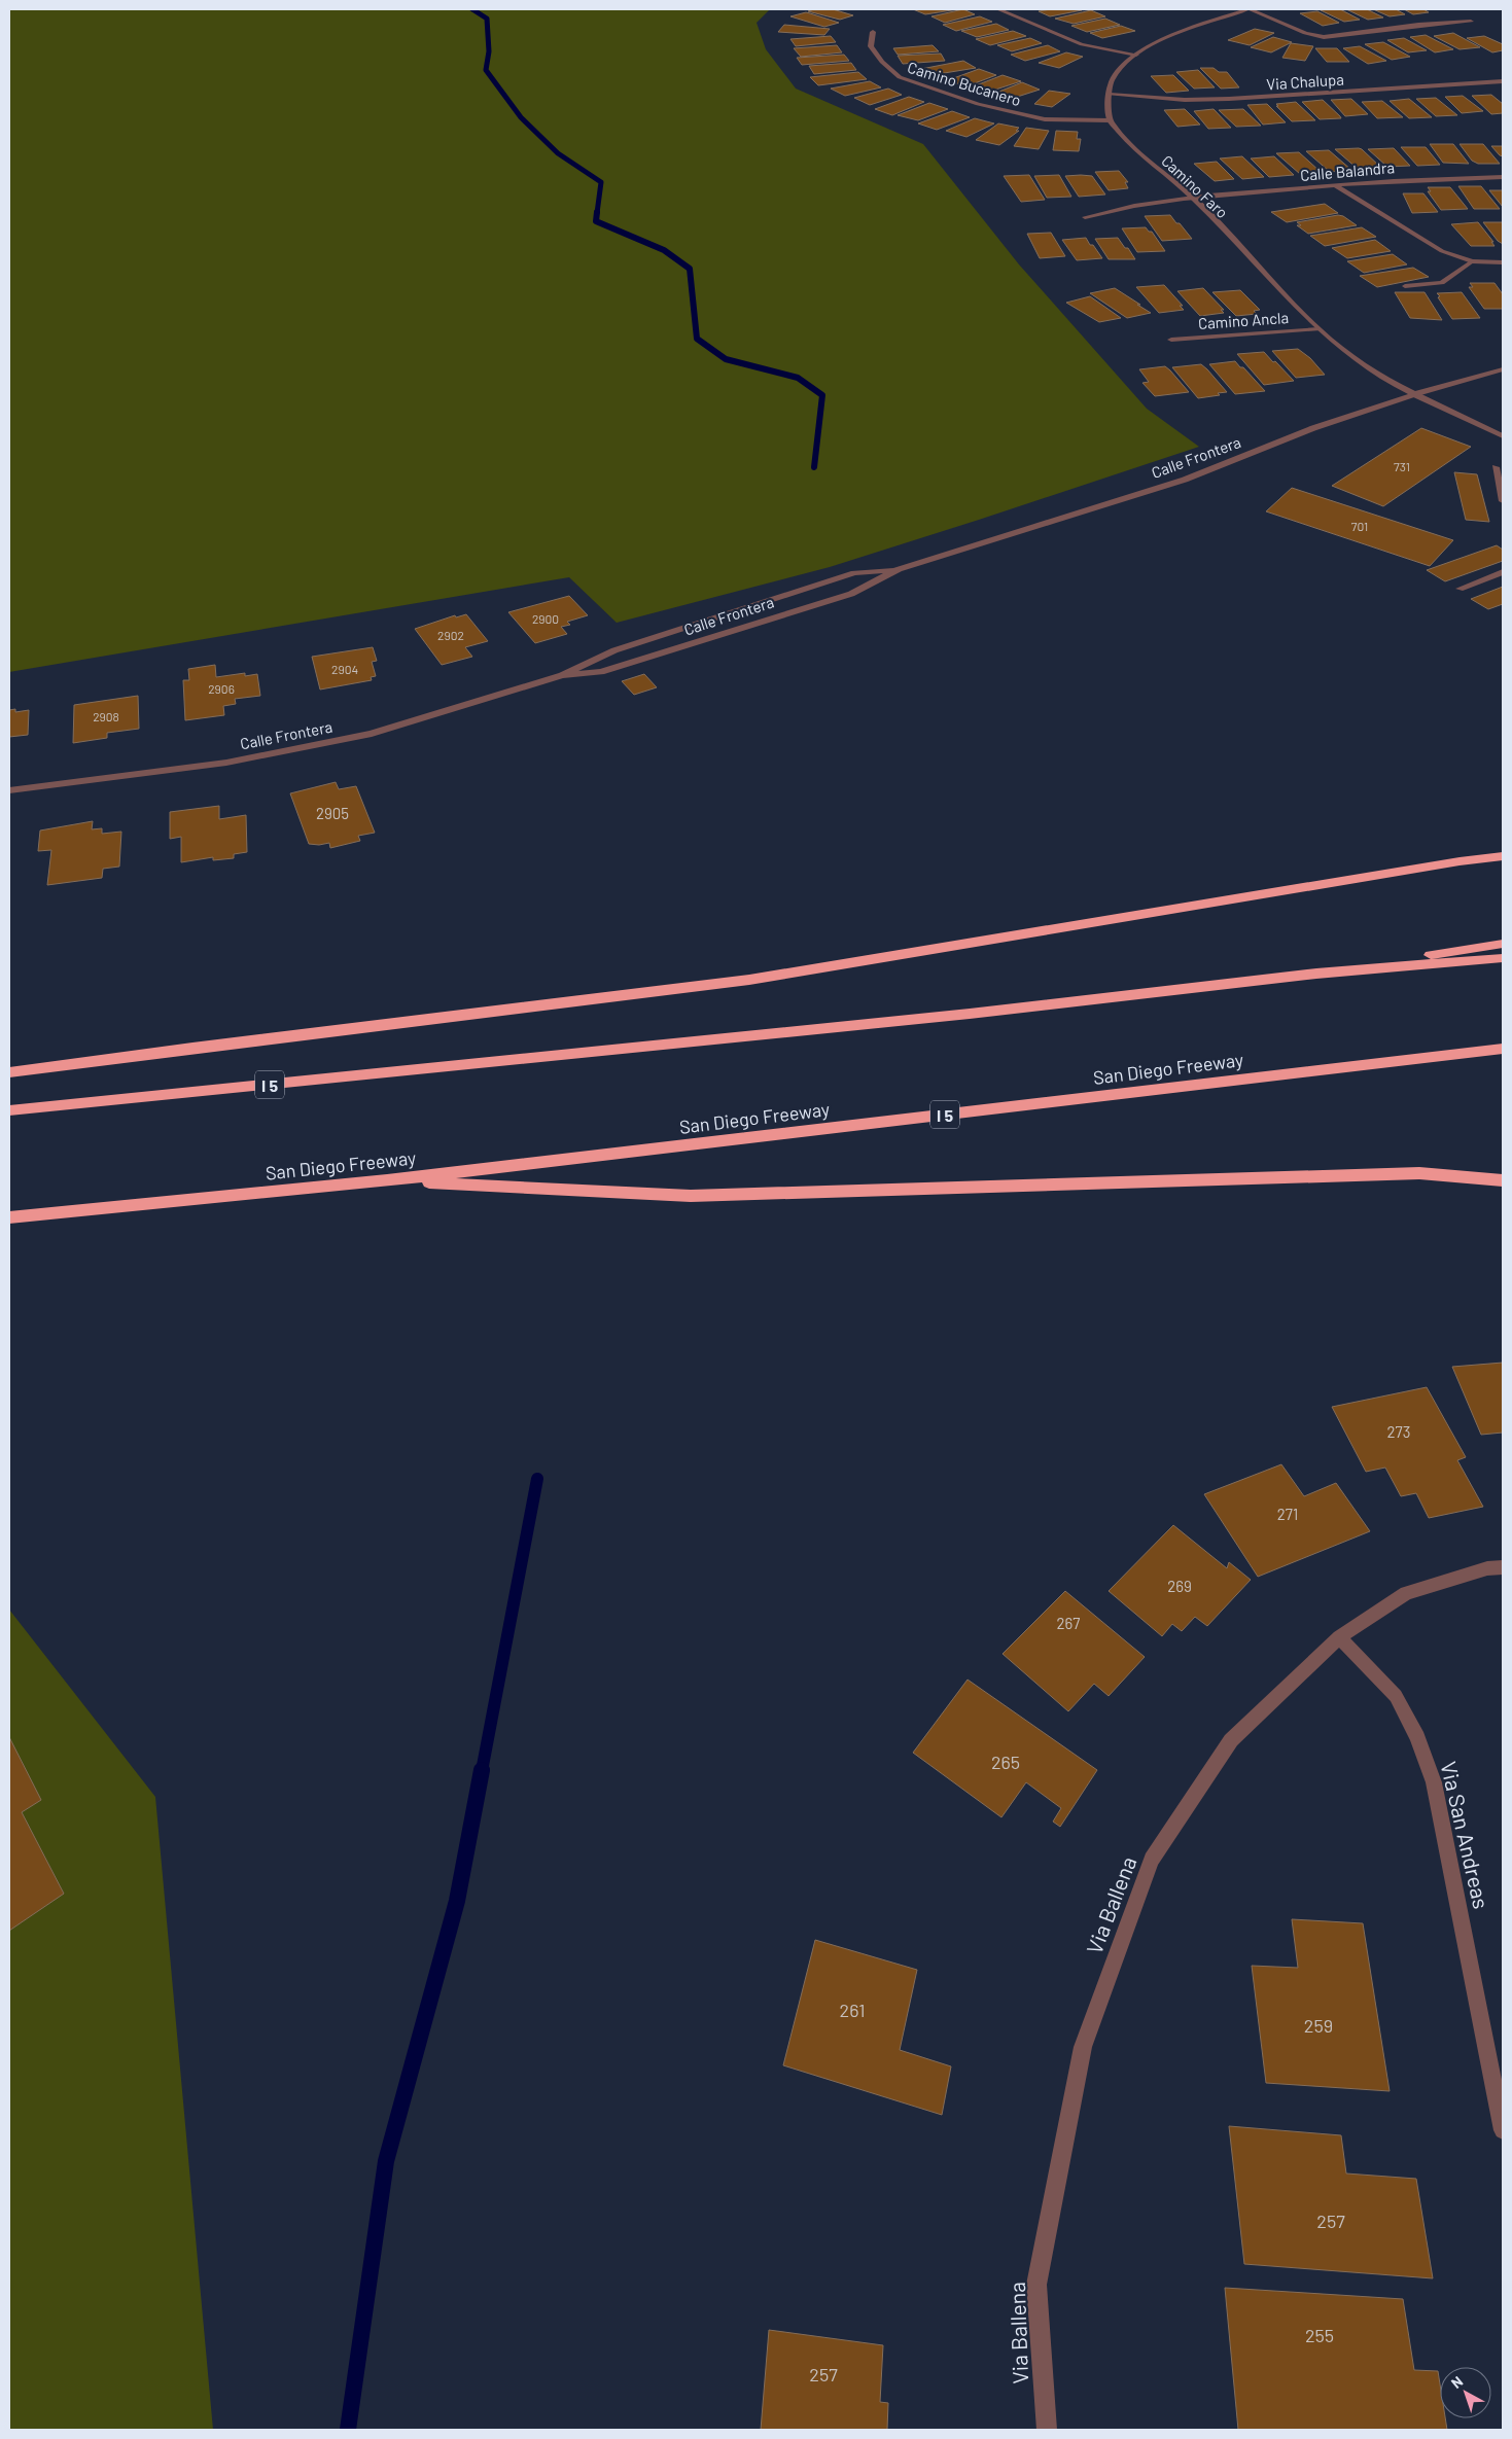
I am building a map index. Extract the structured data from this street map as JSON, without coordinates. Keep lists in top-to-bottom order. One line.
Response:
{"streets":{"highway":["San Diego Freeway","I 5"],"street":["Via Chalupa","Camino Bucanero","Calle Balandra","Camino Faro","Camino Ancla","Calle Frontera","Via San Andreas","Via Ballena"]},"crossings":[["Camino Bucanero","Camino Faro"],["Calle Balandra","Camino Faro"],["Camino Faro","Camino Ancla"],["Camino Faro","Calle Frontera"],["Via San Andreas","Via Ballena"]],"house_numbers":["731","701","2900","2902","2904","2906","2908","2905","273","271","269","267","265","261","259","257","255","257"],"north":"top left"}
